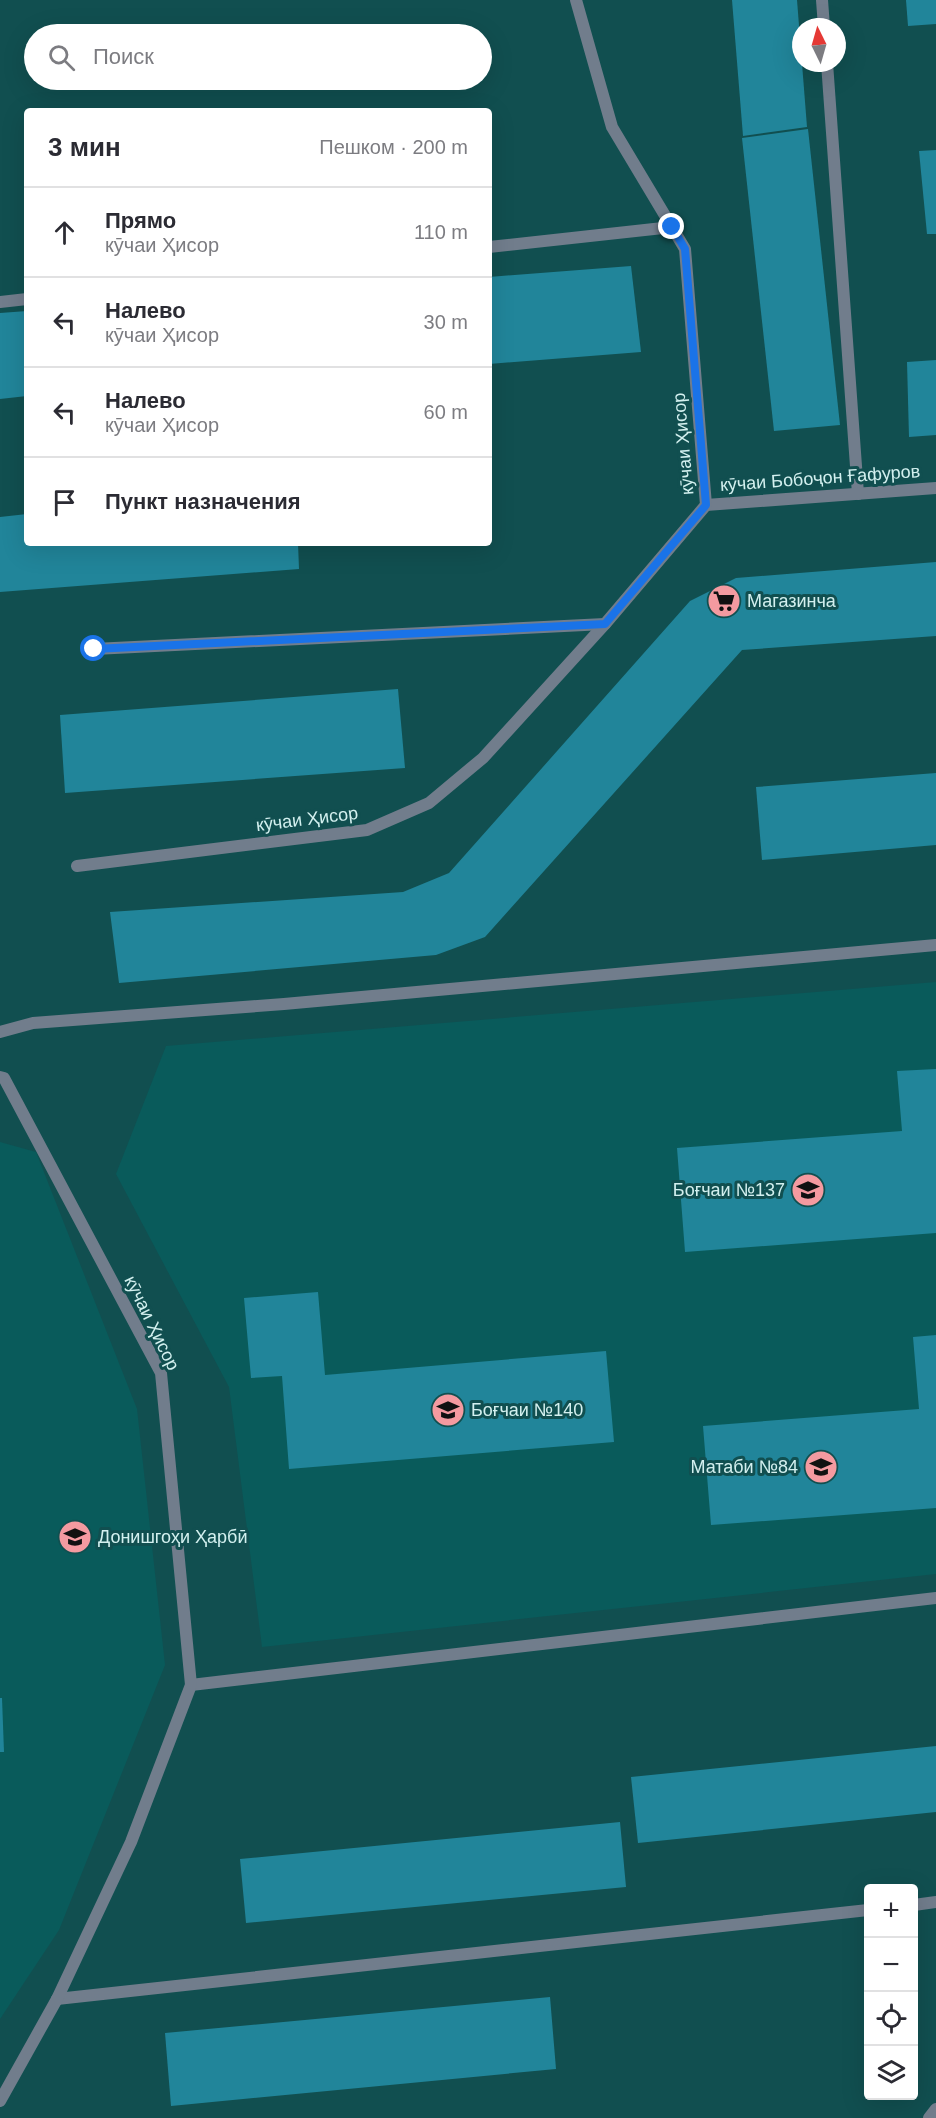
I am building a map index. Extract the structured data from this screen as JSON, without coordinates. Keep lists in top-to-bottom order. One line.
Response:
{"streets":{"street":["кӯчаи Ҳисор","кӯчаи Бобоҷон Ғафуров"]},"crossings":[["кӯчаи Ҳисор","кӯчаи Бобоҷон Ғафуров"]],"places":{"supermarket":["Магазинча"],"school or university":["Боғчаи №137","Боғчаи №140","Матаби №84","Донишгоҳи Ҳарбӣ"]},"north":"top","page":{"search":"Поиск","heading":["3 мин","Пешком · 200 m"],"list":[["Прямо","кӯчаи Ҳисор","110 m"],["Налево","кӯчаи Ҳисор","30 m"],["Налево","кӯчаи Ҳисор","60 m"],"Пункт назначения"],"map_buttons":["+","−"]}}
